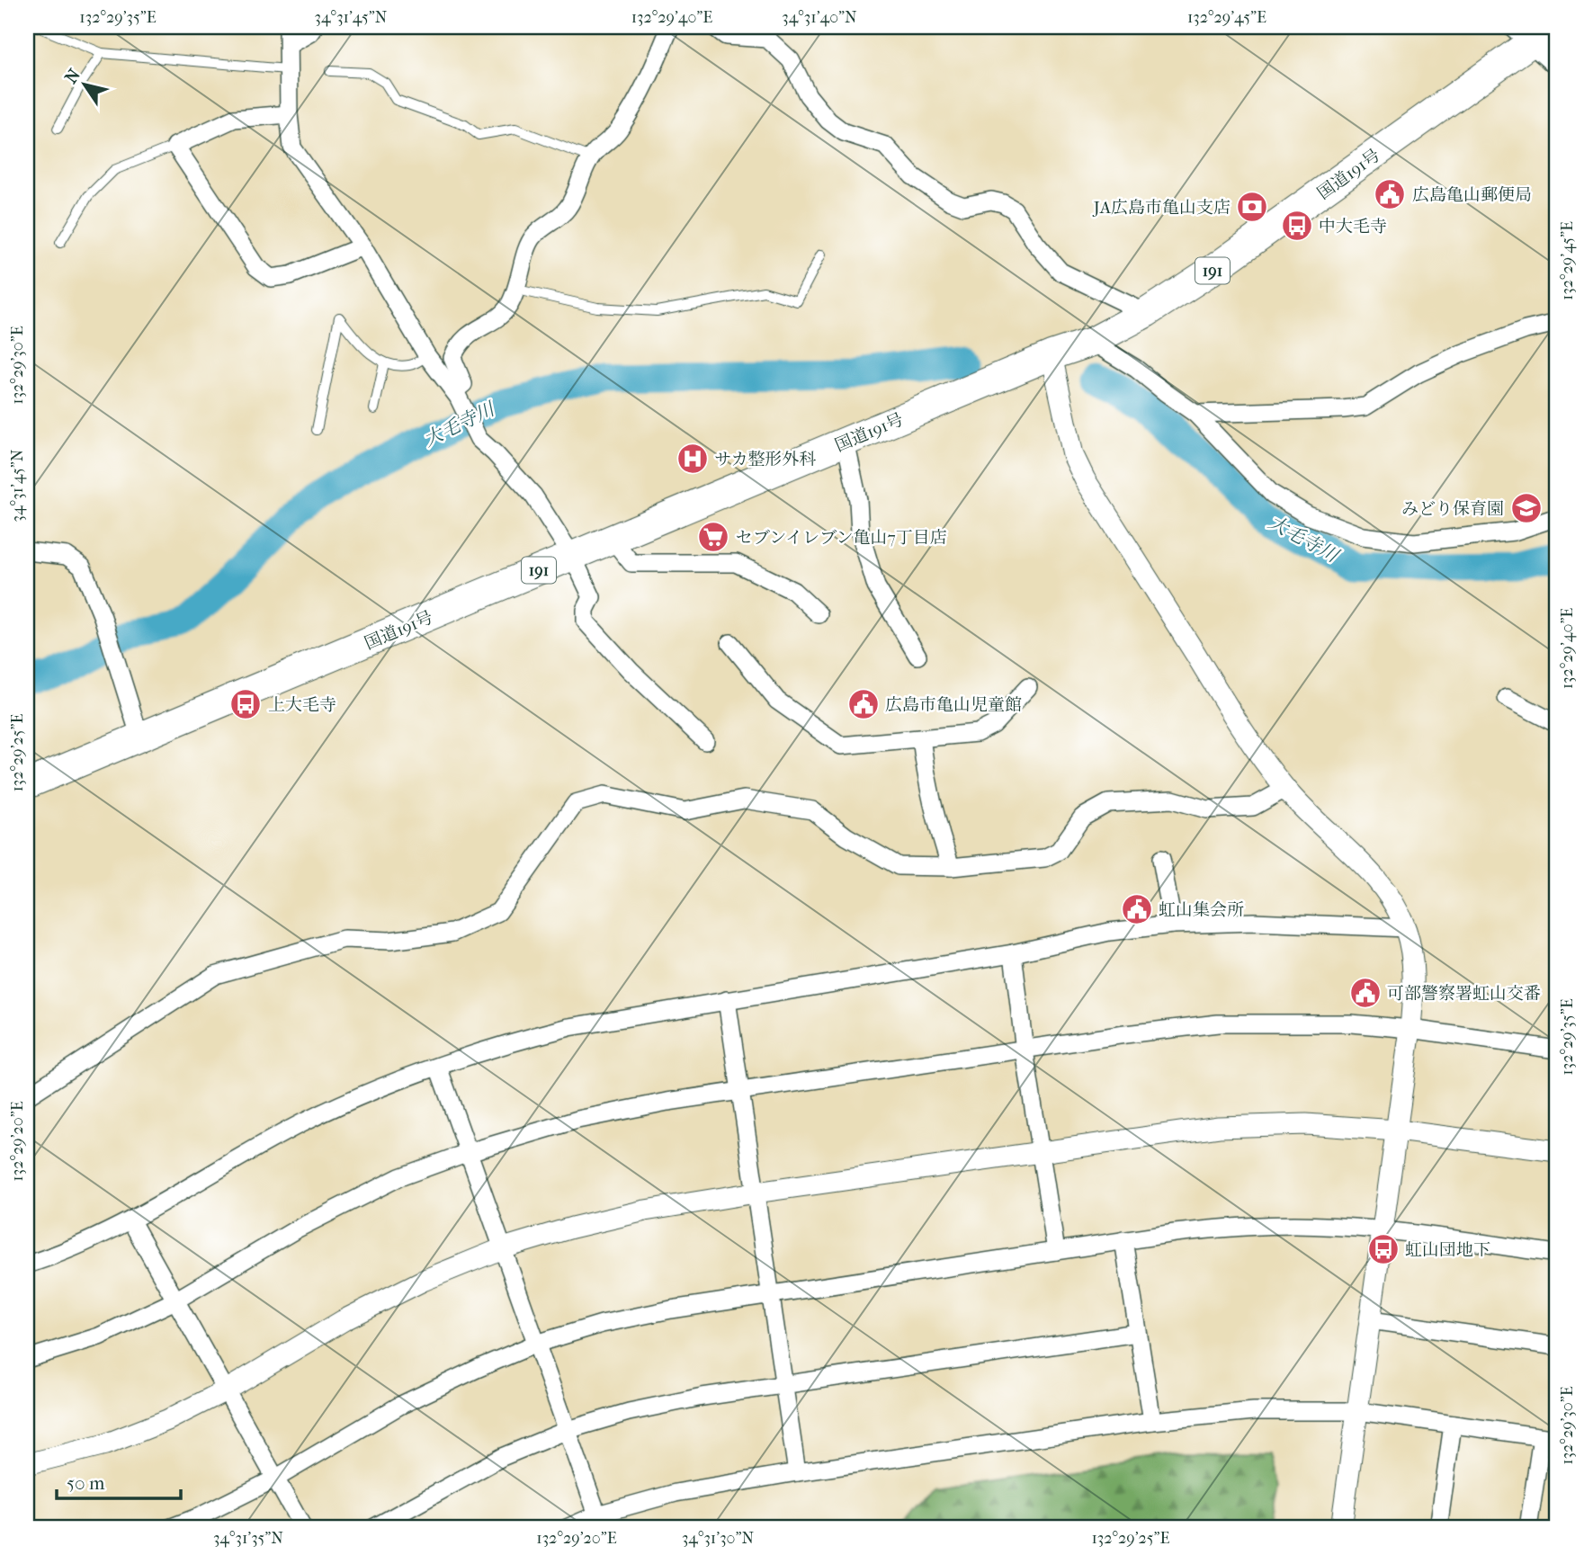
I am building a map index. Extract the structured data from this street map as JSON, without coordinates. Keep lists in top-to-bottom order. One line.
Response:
{"streets":{"highway":["国道191号","191"]},"water":["大毛寺川"],"places":{"public building":["広島亀山郵便局","広島市亀山児童館","虹山集会所","可部警察署虹山交番"],"bank":["JA広島市亀山支店"],"bus stop":["中大毛寺","上大毛寺","虹山団地下"],"hospital":["サカ整形外科"],"school or university":["みどり保育園"],"supermarket":["セブンイレブン亀山7丁目店"]},"scale_bar":"50 m","north":"top left","coordinates":["132°29'35\"E","34°31'45\"N","132°29'40\"E","34°31'40\"N","132°29'45\"E","132°29'30\"E","132°29'25\"E","132°29'20\"E","34°31'35\"N","34°31'30\"N"]}
